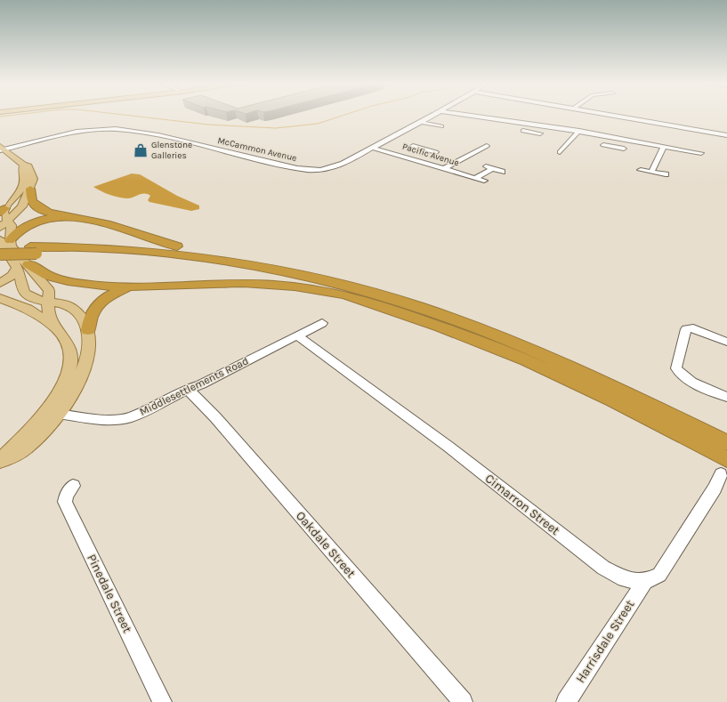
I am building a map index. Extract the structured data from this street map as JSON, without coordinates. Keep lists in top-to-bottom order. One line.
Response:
{"streets":{"street":["McCammon Avenue","Pacific Avenue","Middlesettlements Road","Cimarron Street","Oakdale Street","Pinedale Street","Harrisdale Street"]},"crossings":[["McCammon Avenue","Pacific Avenue"],["Middlesettlements Road","Cimarron Street"],["Middlesettlements Road","Oakdale Street"],["Cimarron Street","Harrisdale Street"]],"places":{"shop":["Glenstone Galleries"]}}
